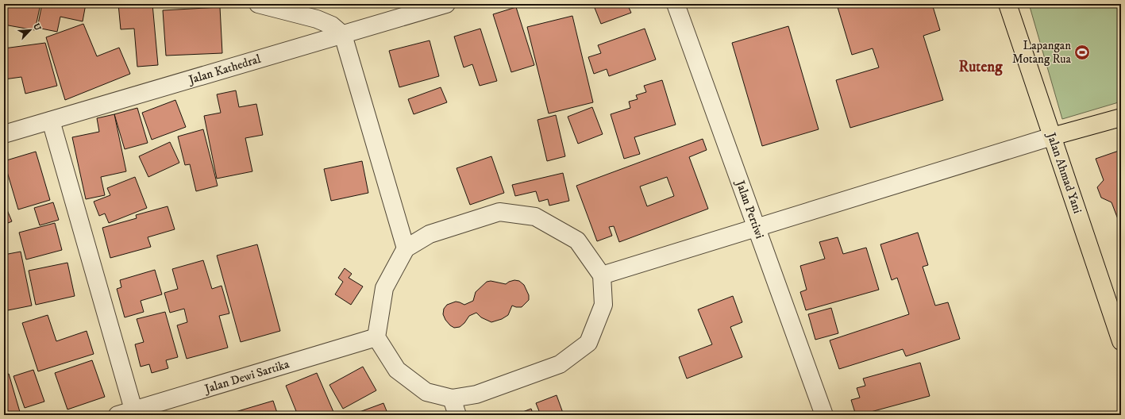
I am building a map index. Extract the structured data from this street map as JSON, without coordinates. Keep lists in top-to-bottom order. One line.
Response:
{"streets":{"highway":["Jalan Ahmad Yani"],"street":["Jalan Kathedral","Jalan Pertiwi","Jalan Dewi Sartika"]},"districts":["Ruteng"],"places":{"sports":["Lapangan Motang Rua"]},"north":"top right"}
